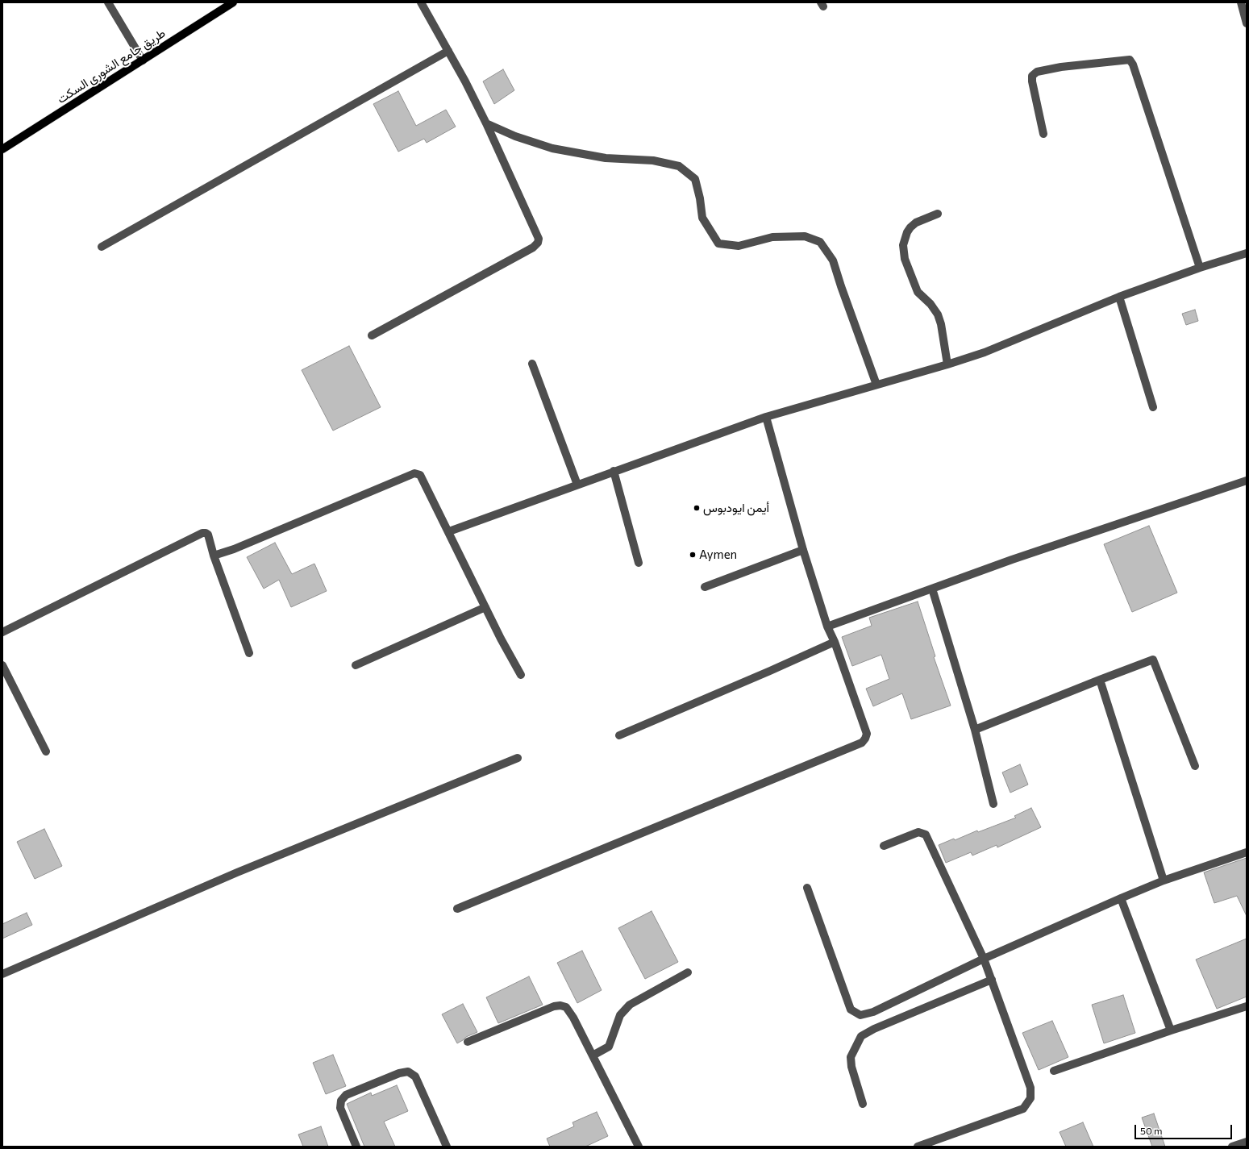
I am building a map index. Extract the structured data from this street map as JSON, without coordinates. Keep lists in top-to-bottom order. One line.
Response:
{"streets":{"main road":["طريق جامع الشورى السكت"]},"places":["أيمن ايودبوس","Aymen"],"scale_bar":"50 m"}
